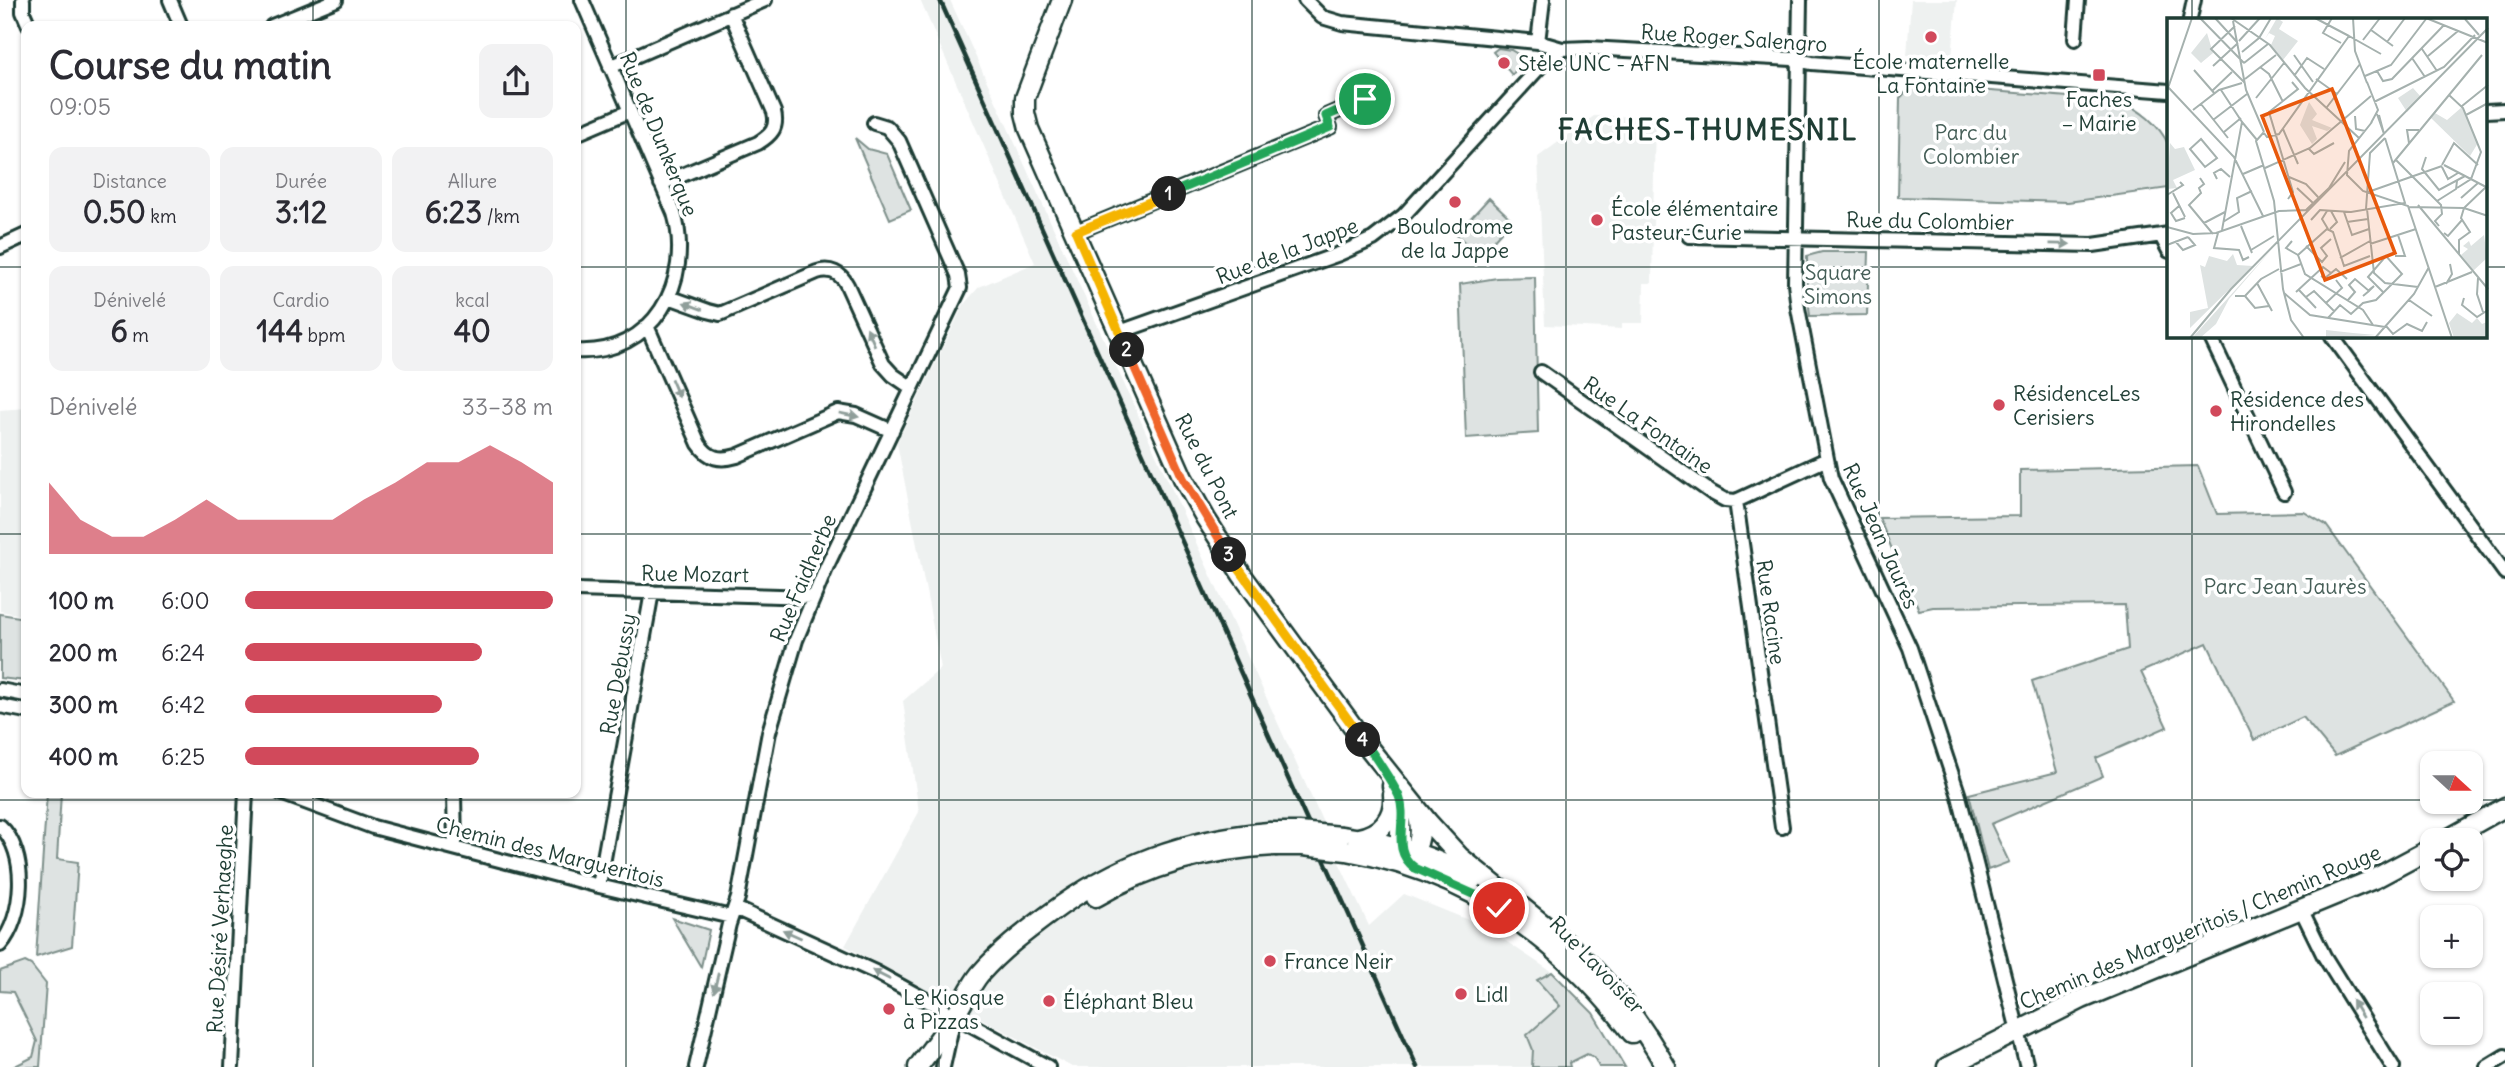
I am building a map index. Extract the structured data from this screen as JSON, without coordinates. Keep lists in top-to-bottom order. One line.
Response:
{"streets":{"main road":["Rue du Pont","Chemin des Margueritois / Chemin Rouge","Rue Lavoisier"],"street":["Rue Roger Salengro","Rue de Dunkerque","Rue du Colombier","Rue de la Jappe","Rue La Fontaine","Rue Jean Jaurès","Rue Mozart","Rue Faidherbe","Rue Racine","Rue Debussy","Chemin des Margueritois","Rue Désiré Verhaeghe"]},"crossings":[["Rue Roger Salengro","Rue de la Jappe"],["Rue Roger Salengro","Rue Jean Jaurès"],["Rue du Colombier","Rue Jean Jaurès"],["Rue de la Jappe","Rue du Pont"],["Rue La Fontaine","Rue Racine"],["Rue du Pont","Rue Lavoisier"],["Rue Jean Jaurès","Chemin des Margueritois / Chemin Rouge"],["Rue Mozart","Rue Faidherbe"],["Rue Mozart","Rue Debussy"],["Rue Faidherbe","Chemin des Margueritois"],["Rue Debussy","Chemin des Margueritois"],["Chemin des Margueritois","Rue Lavoisier"]],"one_way":["Rue du Colombier"],"districts":["FACHES-THUMESNIL"],"parks":["Parc du Colombier","Square Simons","Parc Jean Jaurès"],"places":{"other":["École maternelle La Fontaine","Stèle UNC - AFN","Boulodrome de la Jappe","École élémentaire Pasteur-Curie","RésidenceLes Cerisiers","Résidence des Hirondelles","France Neir","Lidl","Éléphant Bleu","Le Kiosque à Pizzas"],"transit":["Faches – Mairie"]},"north":"right","page":{"heading":["Course du matin","09:05"],"stats":[["Distance","0.50 km"],["Durée","3:12"],["Allure","6:23 /km"],["Dénivelé","6 m"],["Cardio","144 bpm"],["kcal","40"]],"pins":["1","2","3","4"],"chart":["Dénivelé","33–38 m"],"list":[{"name":"100 m","note":"6:00"},{"name":"200 m","note":"6:24"},{"name":"300 m","note":"6:42"},{"name":"400 m","note":"6:25"}],"map_buttons":["+","−"]}}
